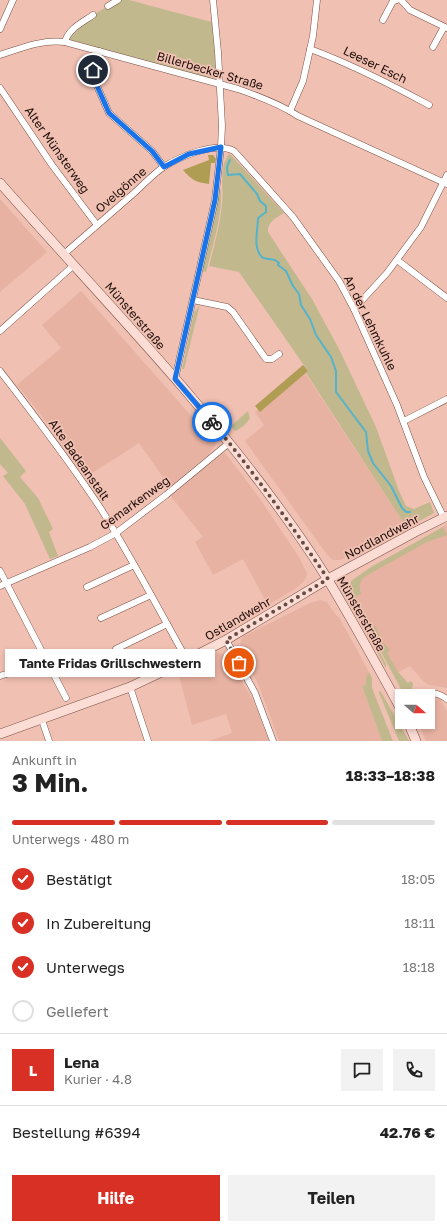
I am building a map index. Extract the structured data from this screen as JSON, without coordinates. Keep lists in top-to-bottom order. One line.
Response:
{"streets":{"main road":["Münsterstraße","Nordlandwehr","Ostlandwehr"],"street":["Leeser Esch","Billerbecker Straße","Alter Münsterweg","Ovelgönne","An der Lehmkuhle","Alte Badeanstalt","Gemarkenweg"]},"crossings":[["Alter Münsterweg","Ovelgönne"],["Ovelgönne","Münsterstraße"],["Ovelgönne","An der Lehmkuhle"],["Münsterstraße","Gemarkenweg"],["Münsterstraße","Nordlandwehr"],["Münsterstraße","Ostlandwehr"],["An der Lehmkuhle","Nordlandwehr"],["Alte Badeanstalt","Gemarkenweg"],["Alte Badeanstalt","Ostlandwehr"],["Nordlandwehr","Ostlandwehr"]],"places":["Tante Fridas Grillschwestern"],"north":"right","page":{"bubble":"Tante Fridas Grillschwestern","heading":["3 Min.","Ankunft in","18:33–18:38"],"panel":["Lena","Kurier · 4.8","Bestellung #6394","42.76 €"],"bar":"Unterwegs · 480 m","list":[["Bestätigt","18:05"],["In Zubereitung","18:11"],["Unterwegs","18:18"],"Geliefert"],"round":"L","buttons":["Hilfe","Teilen"]}}
